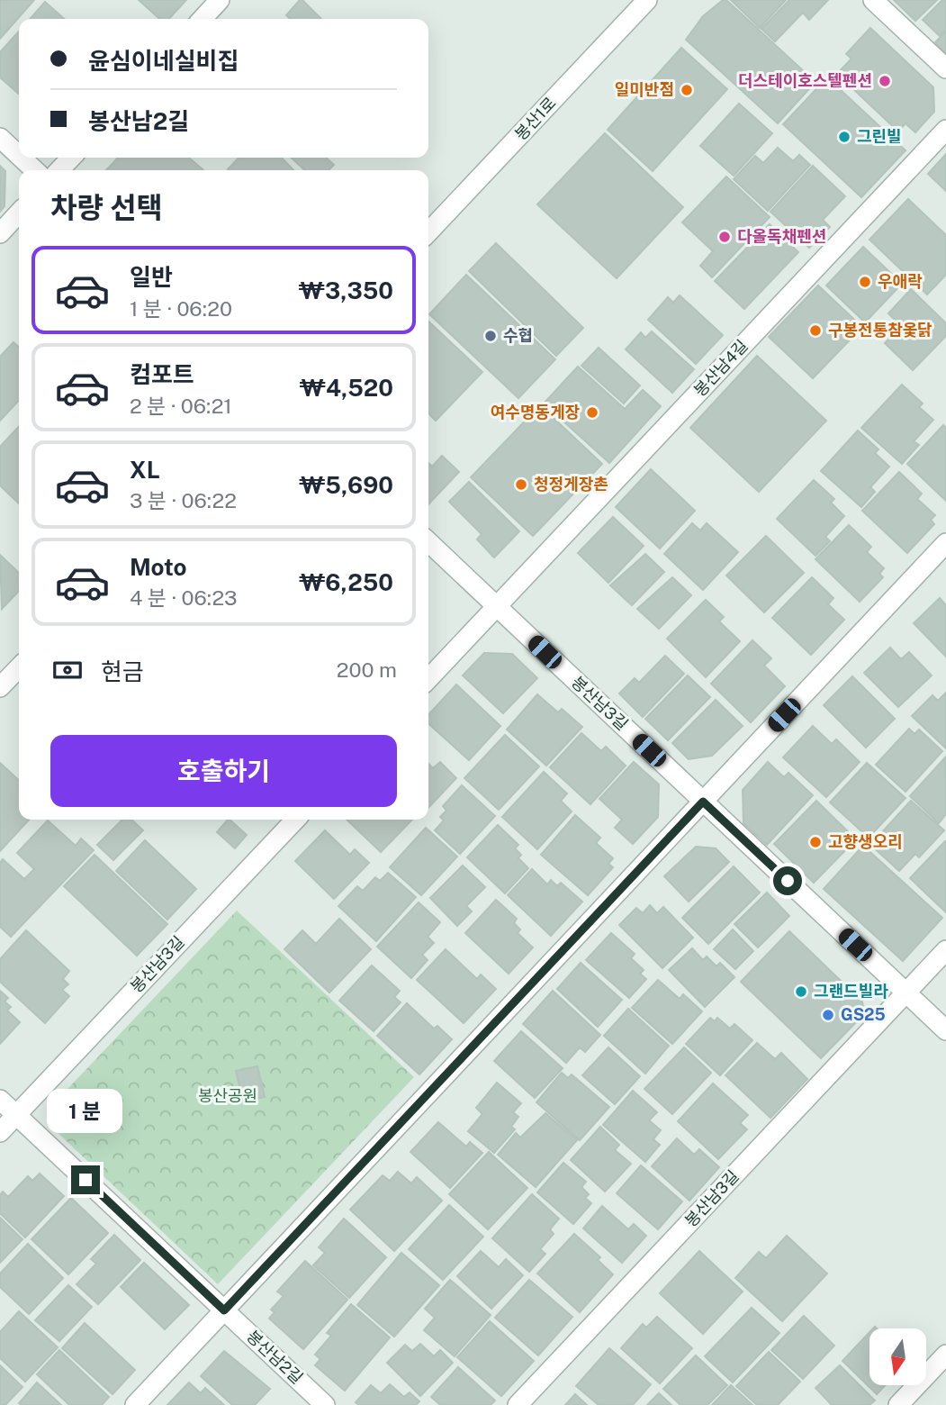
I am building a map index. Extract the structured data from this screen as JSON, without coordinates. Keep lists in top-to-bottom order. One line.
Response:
{"streets":{"street":["봉산1로","봉산남4길","봉산남3길","봉산남2길"]},"crossings":[["봉산남4길","봉산남3길"],["봉산남3길","봉산남2길"]],"parks":["봉산공원"],"places":["더스테이호스텔펜션","일미반점","그린빌","다올독채펜션","우애락","구봉전통참옻닭","수협","여수명동게장","청정게장촌","고향생오리","그랜드빌라","GS25"],"north":"bottom","page":{"banner":["윤심이네실비집","봉산남2길"],"heading":"차량 선택","list":[{"name":"일반","note":"1 분 · 06:20","value":"₩3,350"},{"name":"컴포트","note":"2 분 · 06:21","value":"₩4,520"},{"name":"XL","note":"3 분 · 06:22","value":"₩5,690"},{"name":"Moto","note":"4 분 · 06:23","value":"₩6,250"}],"pay":["현금","200 m"],"buttons":"호출하기","bubble":"1 분"}}
